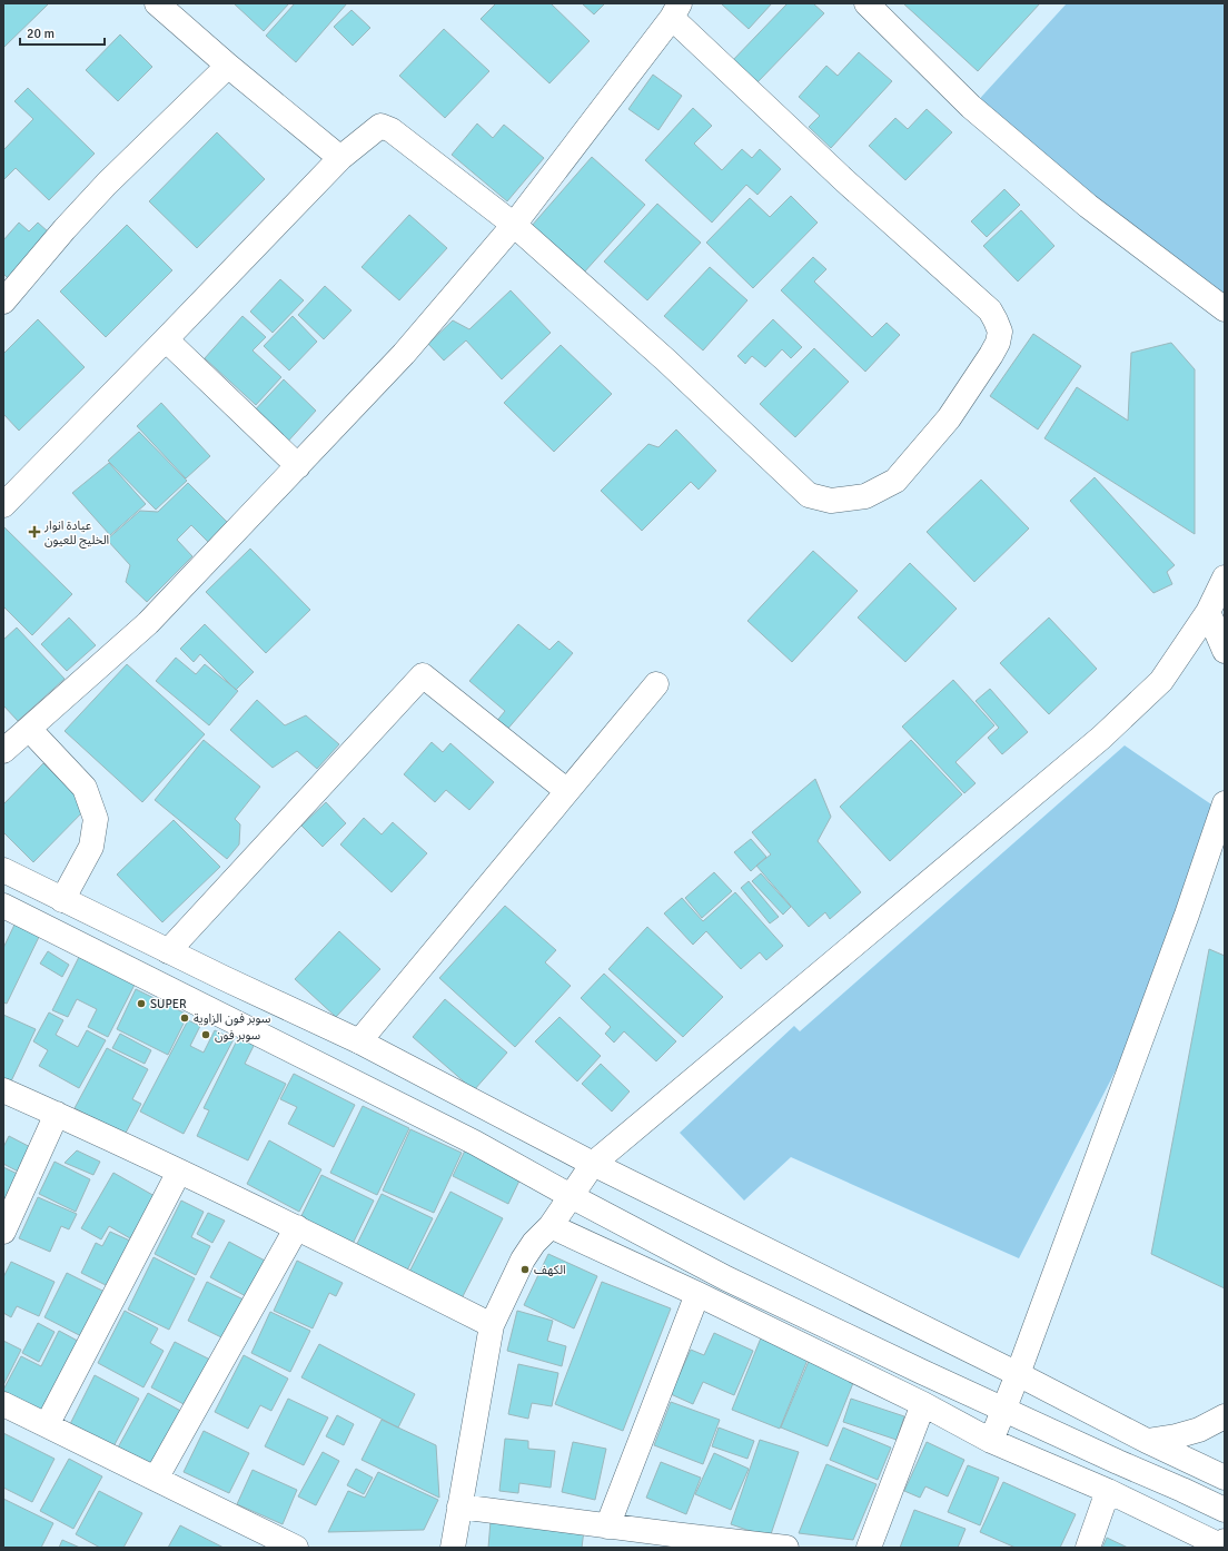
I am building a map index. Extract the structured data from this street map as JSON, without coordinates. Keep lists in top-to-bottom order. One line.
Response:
{"places":{"health":["عيادة انوار الخليج للعيون"],"other":["SUPER","سوبر فون الزاوية","سوبر فون","الكهف"]},"scale_bar":"20 m"}
